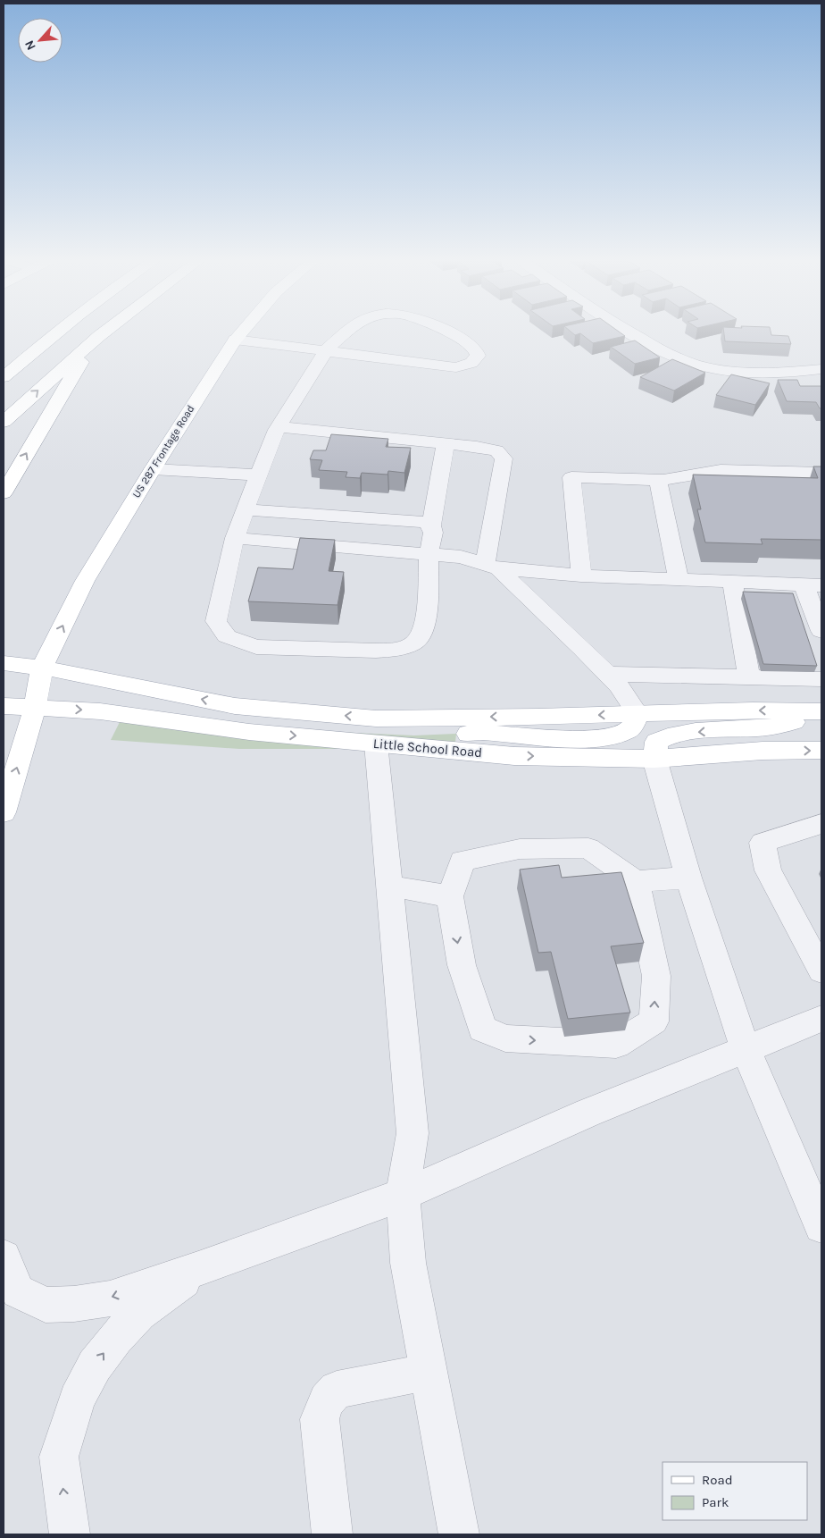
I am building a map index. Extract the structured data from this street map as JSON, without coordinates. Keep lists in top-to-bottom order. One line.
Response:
{"streets":{"main road":["US 287 Frontage Road","Little School Road"]},"crossings":[["US 287 Frontage Road","Little School Road"]],"legend":["Road","Park"],"north":"bottom left"}
